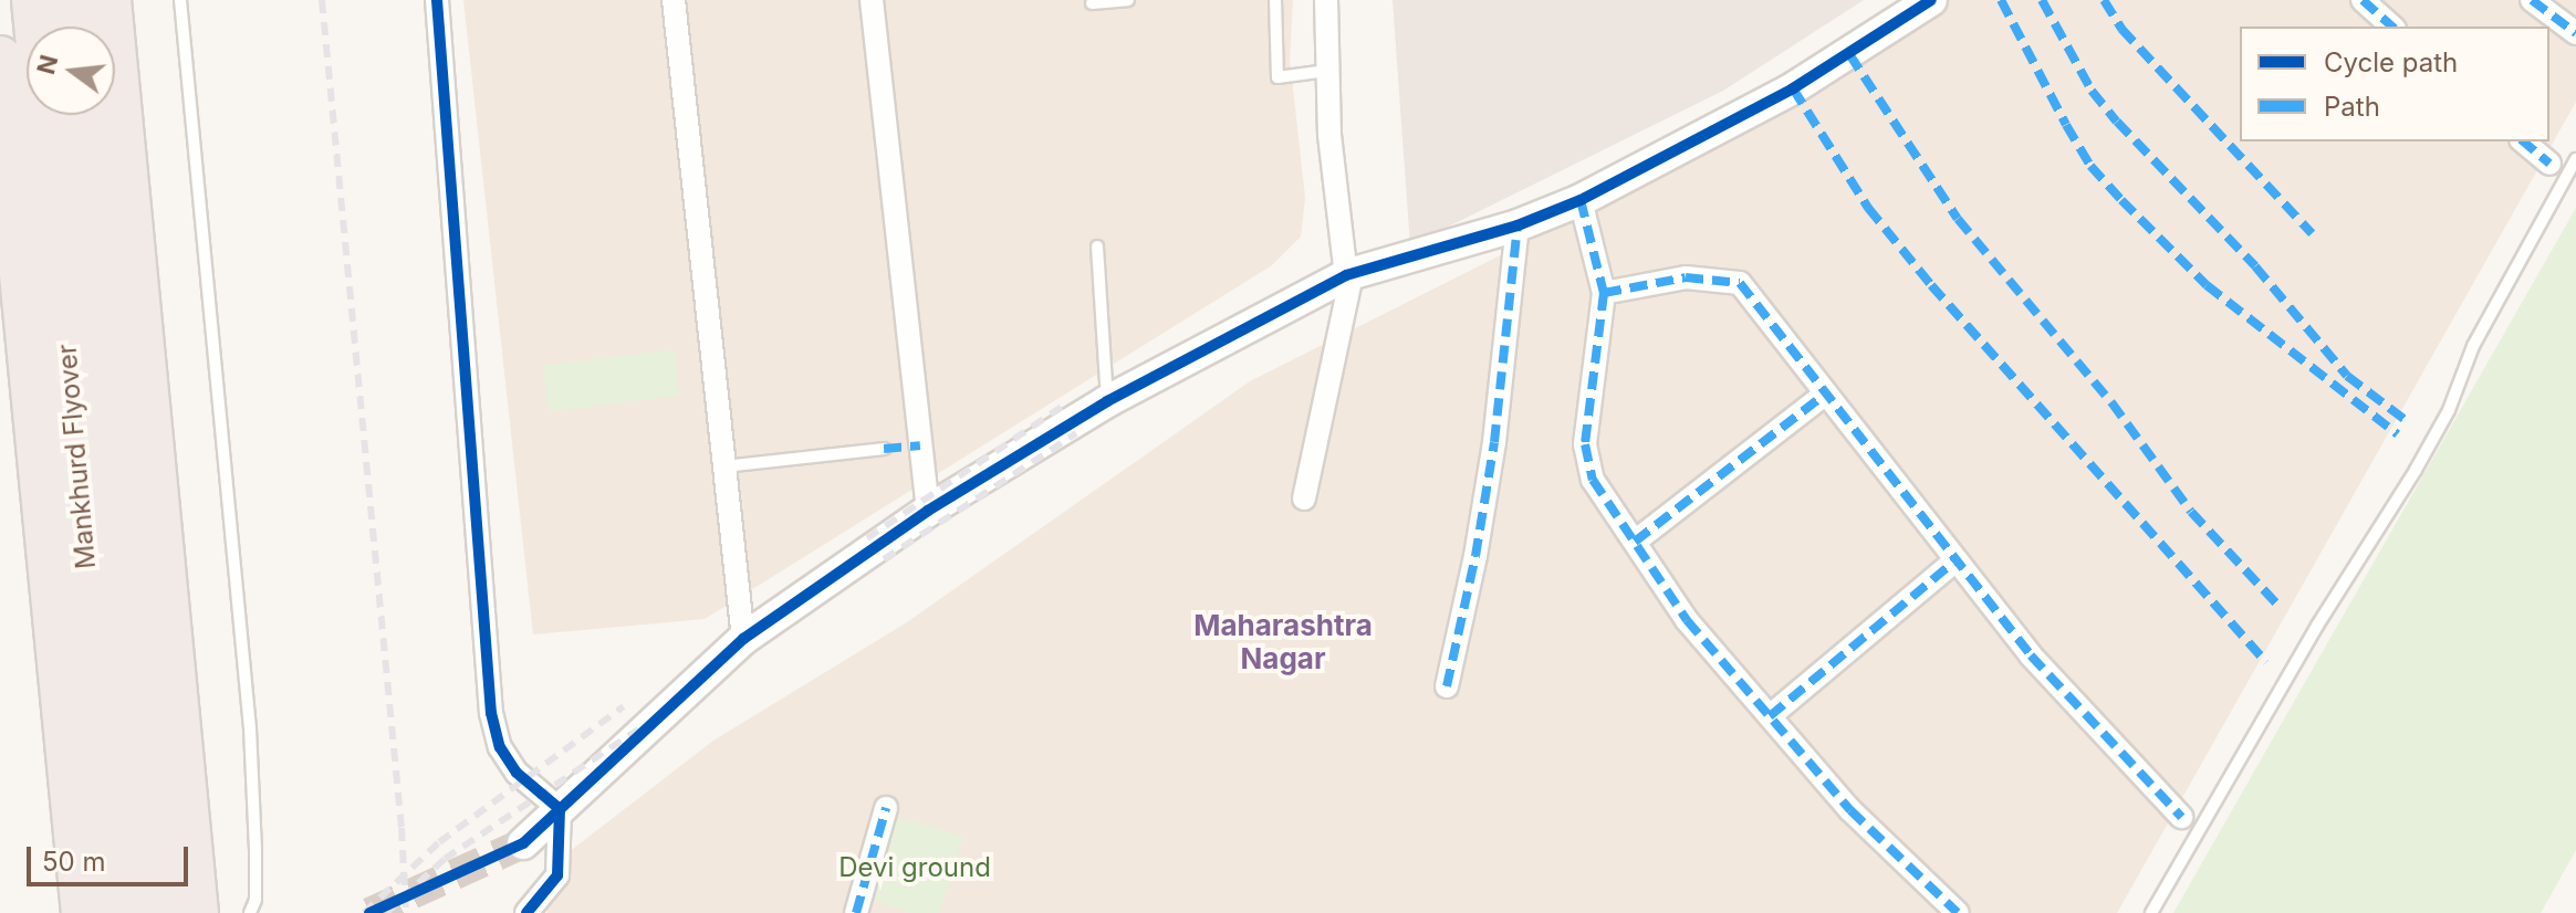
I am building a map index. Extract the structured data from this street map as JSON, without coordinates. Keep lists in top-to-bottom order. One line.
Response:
{"streets":{"highway":["Mankhurd Flyover"]},"districts":["Maharashtra Nagar"],"parks":["Devi ground"],"legend":["Cycle path","Path"],"scale_bar":"50 m","north":"left"}
